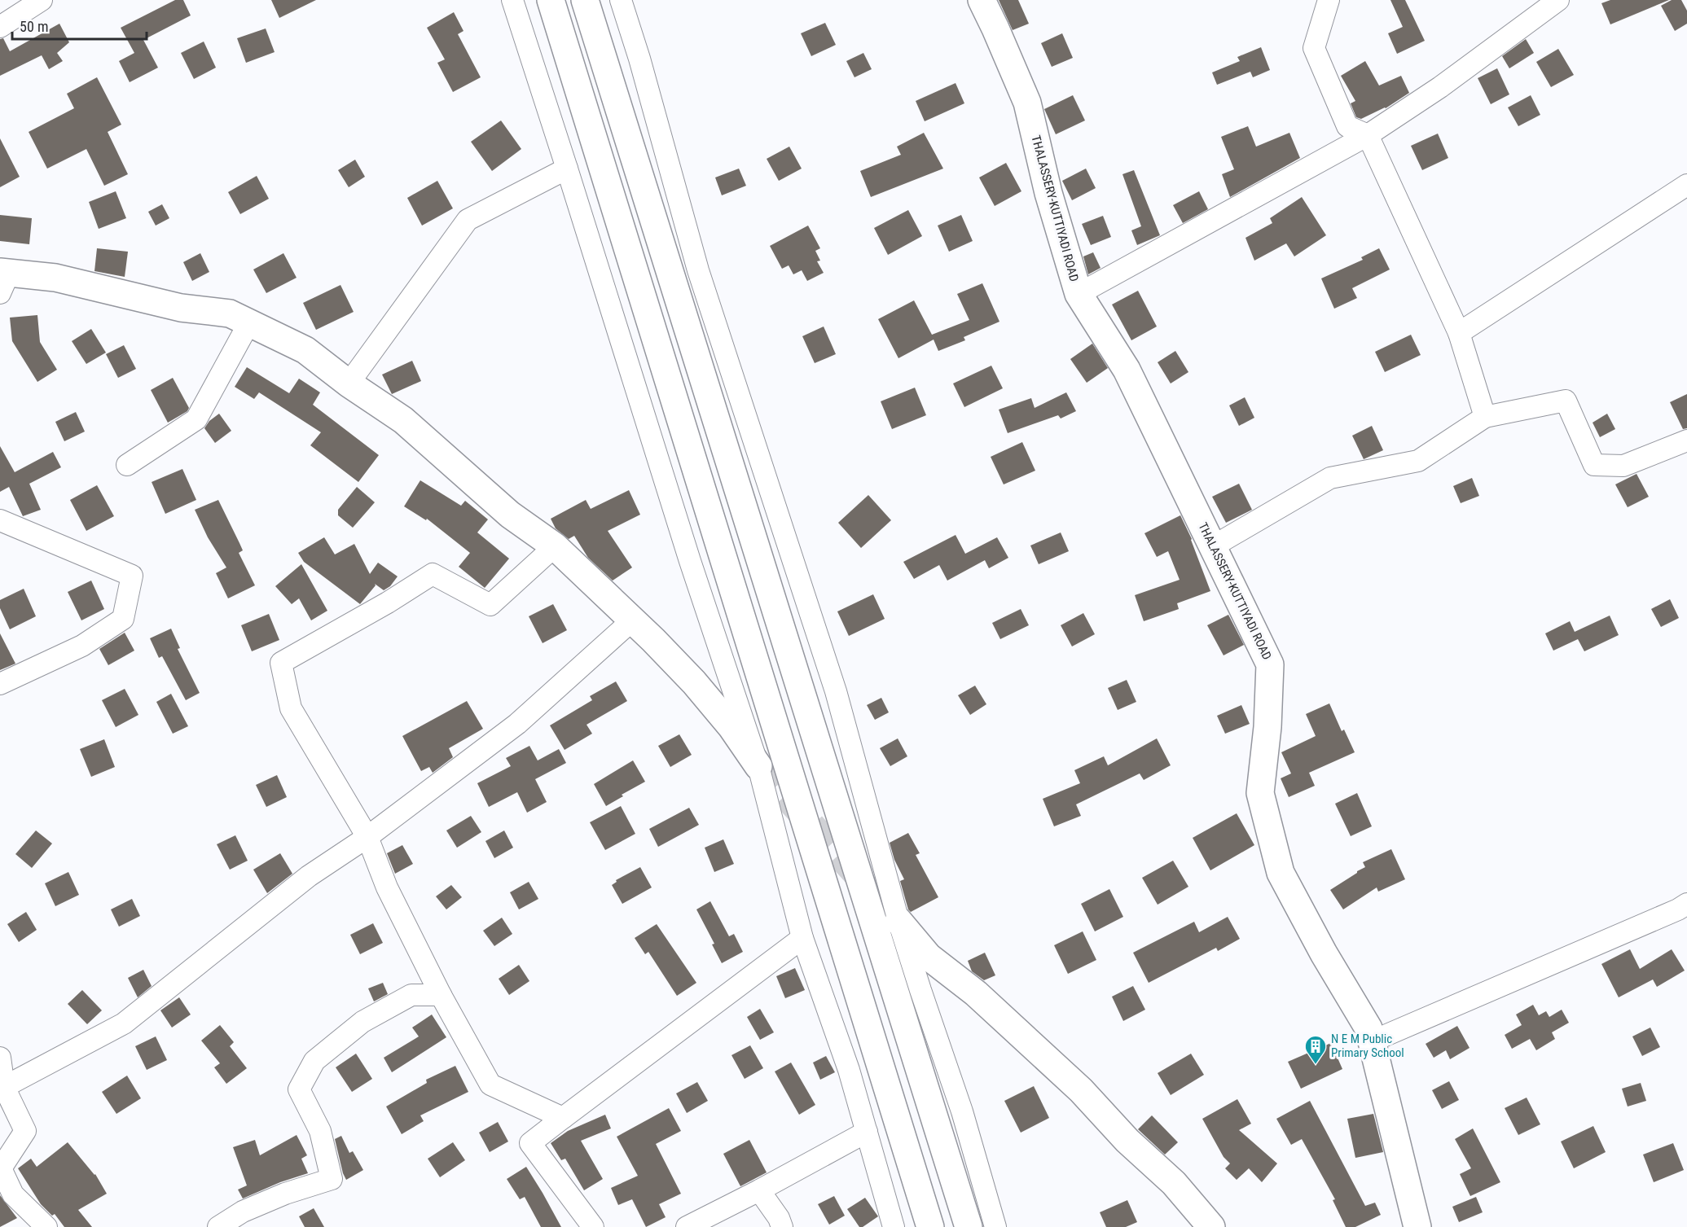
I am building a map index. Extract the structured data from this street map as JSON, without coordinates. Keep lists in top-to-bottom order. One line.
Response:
{"streets":{"main road":["THALASSERY-KUTTIYADI ROAD"]},"places":{"building":["N E M Public Primary School"]},"scale_bar":"50 m"}
